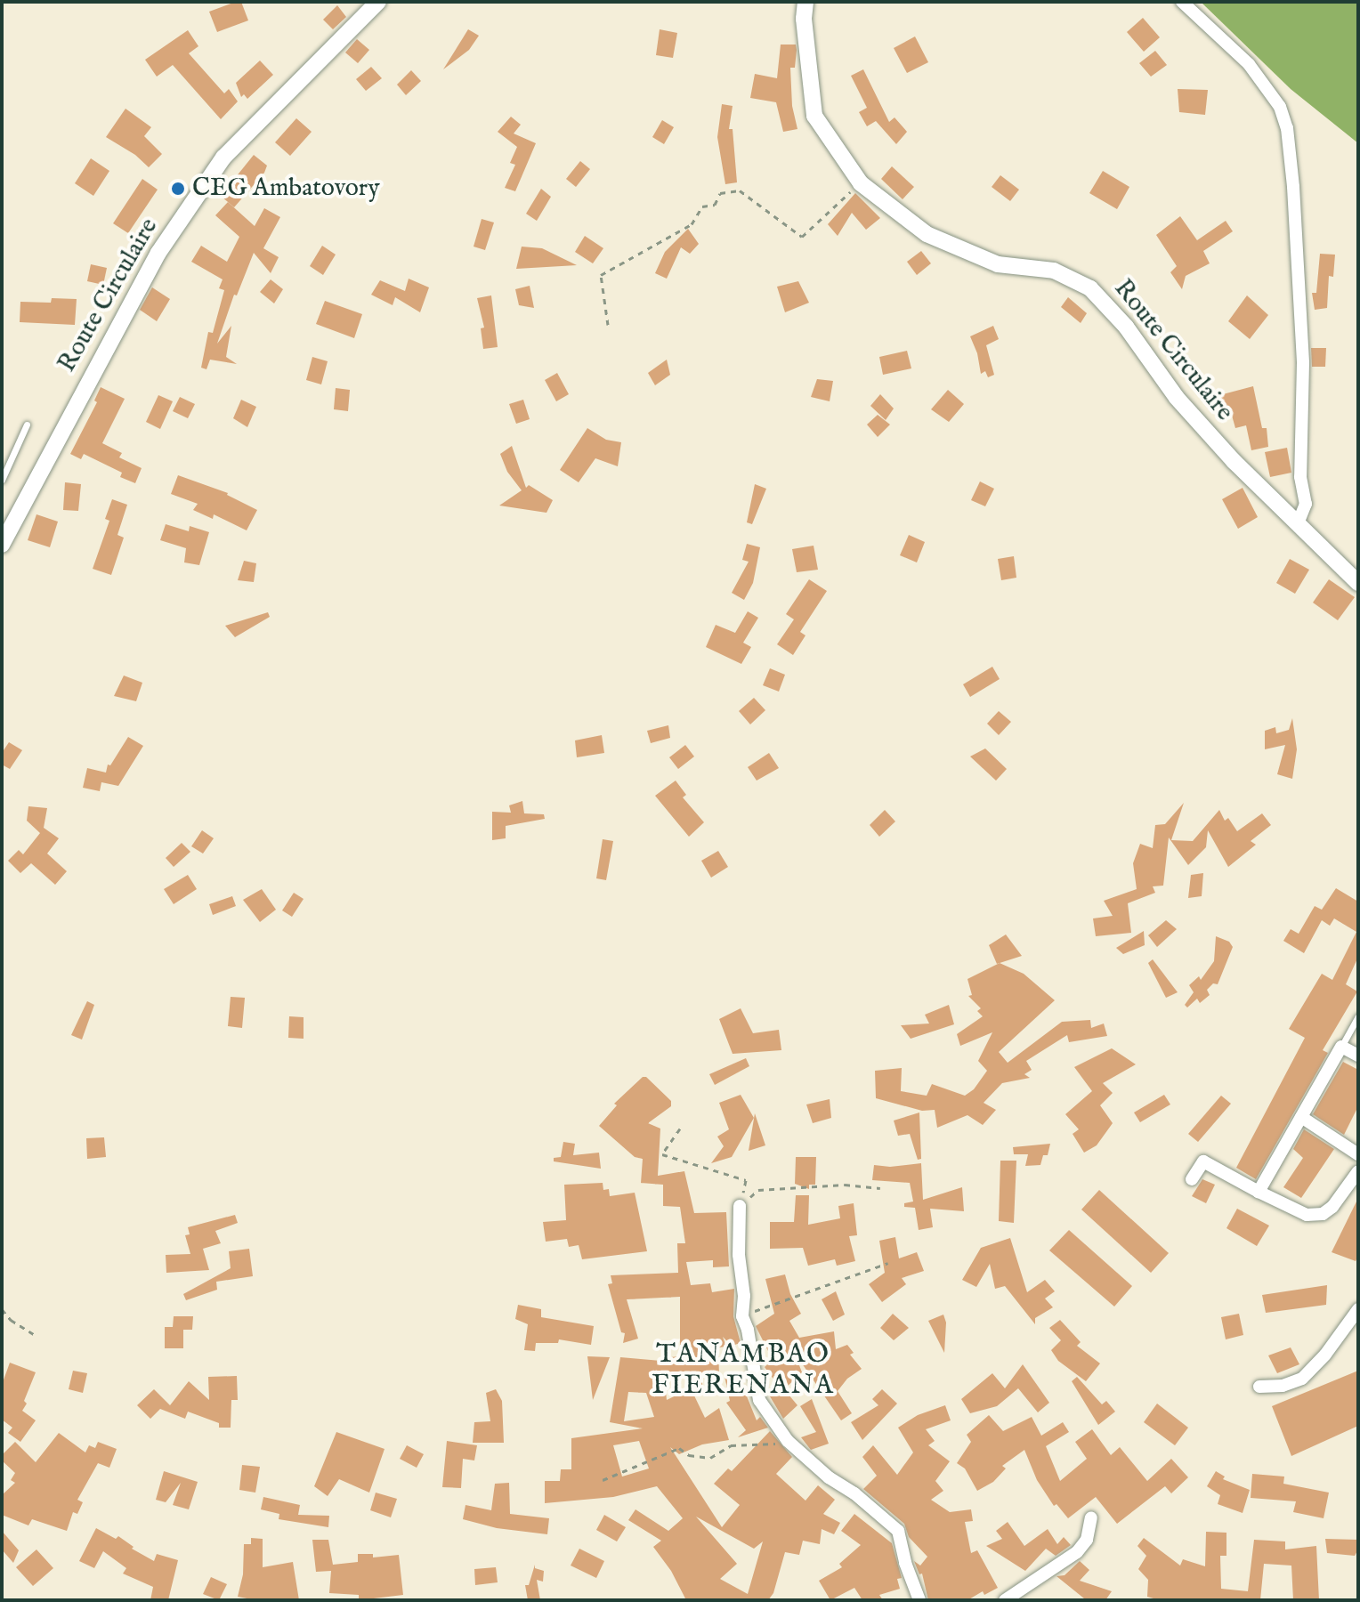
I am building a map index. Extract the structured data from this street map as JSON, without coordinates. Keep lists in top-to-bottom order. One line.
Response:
{"streets":{"street":["Route Circulaire"]},"districts":["TANAMBAO FIERENANA"],"places":["CEG Ambatovory"]}
